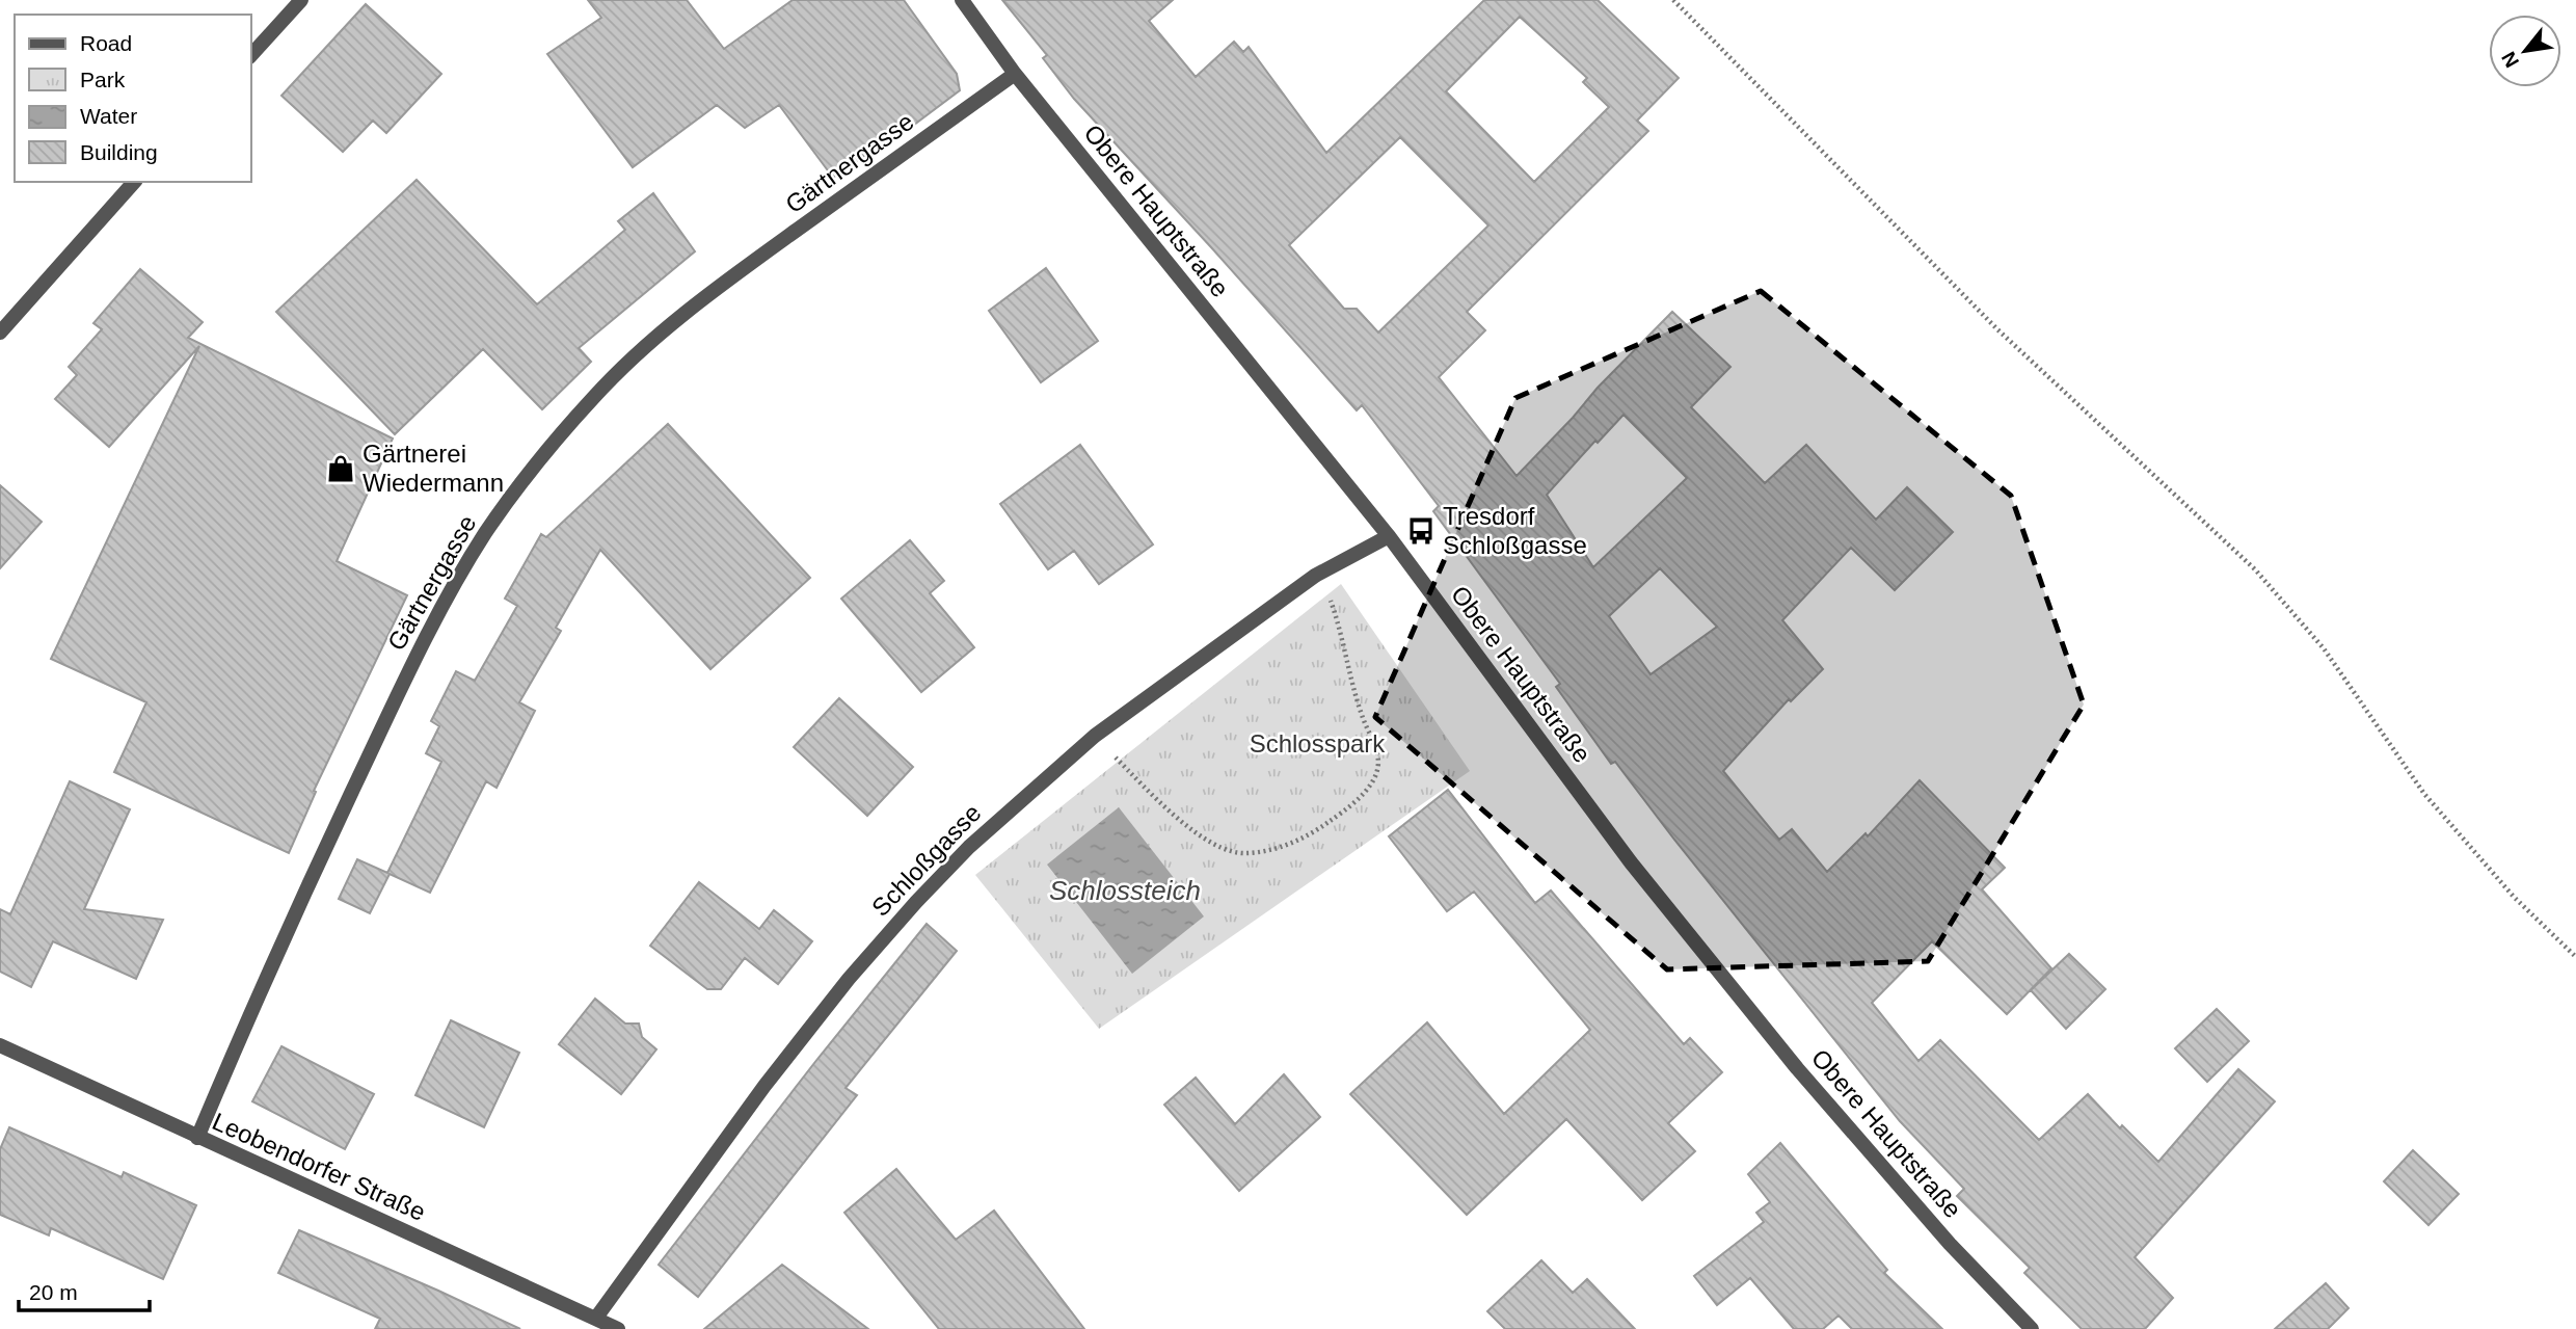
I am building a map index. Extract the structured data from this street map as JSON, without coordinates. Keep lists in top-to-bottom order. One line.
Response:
{"streets":{"street":["Gärtnergasse","Obere Hauptstraße","Schloßgasse","Leobendorfer Straße"]},"crossings":[["Gärtnergasse","Obere Hauptstraße"],["Gärtnergasse","Leobendorfer Straße"],["Obere Hauptstraße","Schloßgasse"],["Schloßgasse","Leobendorfer Straße"]],"water":["Schlossteich"],"parks":["Schlosspark"],"places":{"shop":["Gärtnerei Wiedermann"],"bus stop":["Tresdorf Schloßgasse"]},"legend":["Road","Park","Water","Building"],"scale_bar":"20 m","north":"bottom left"}
